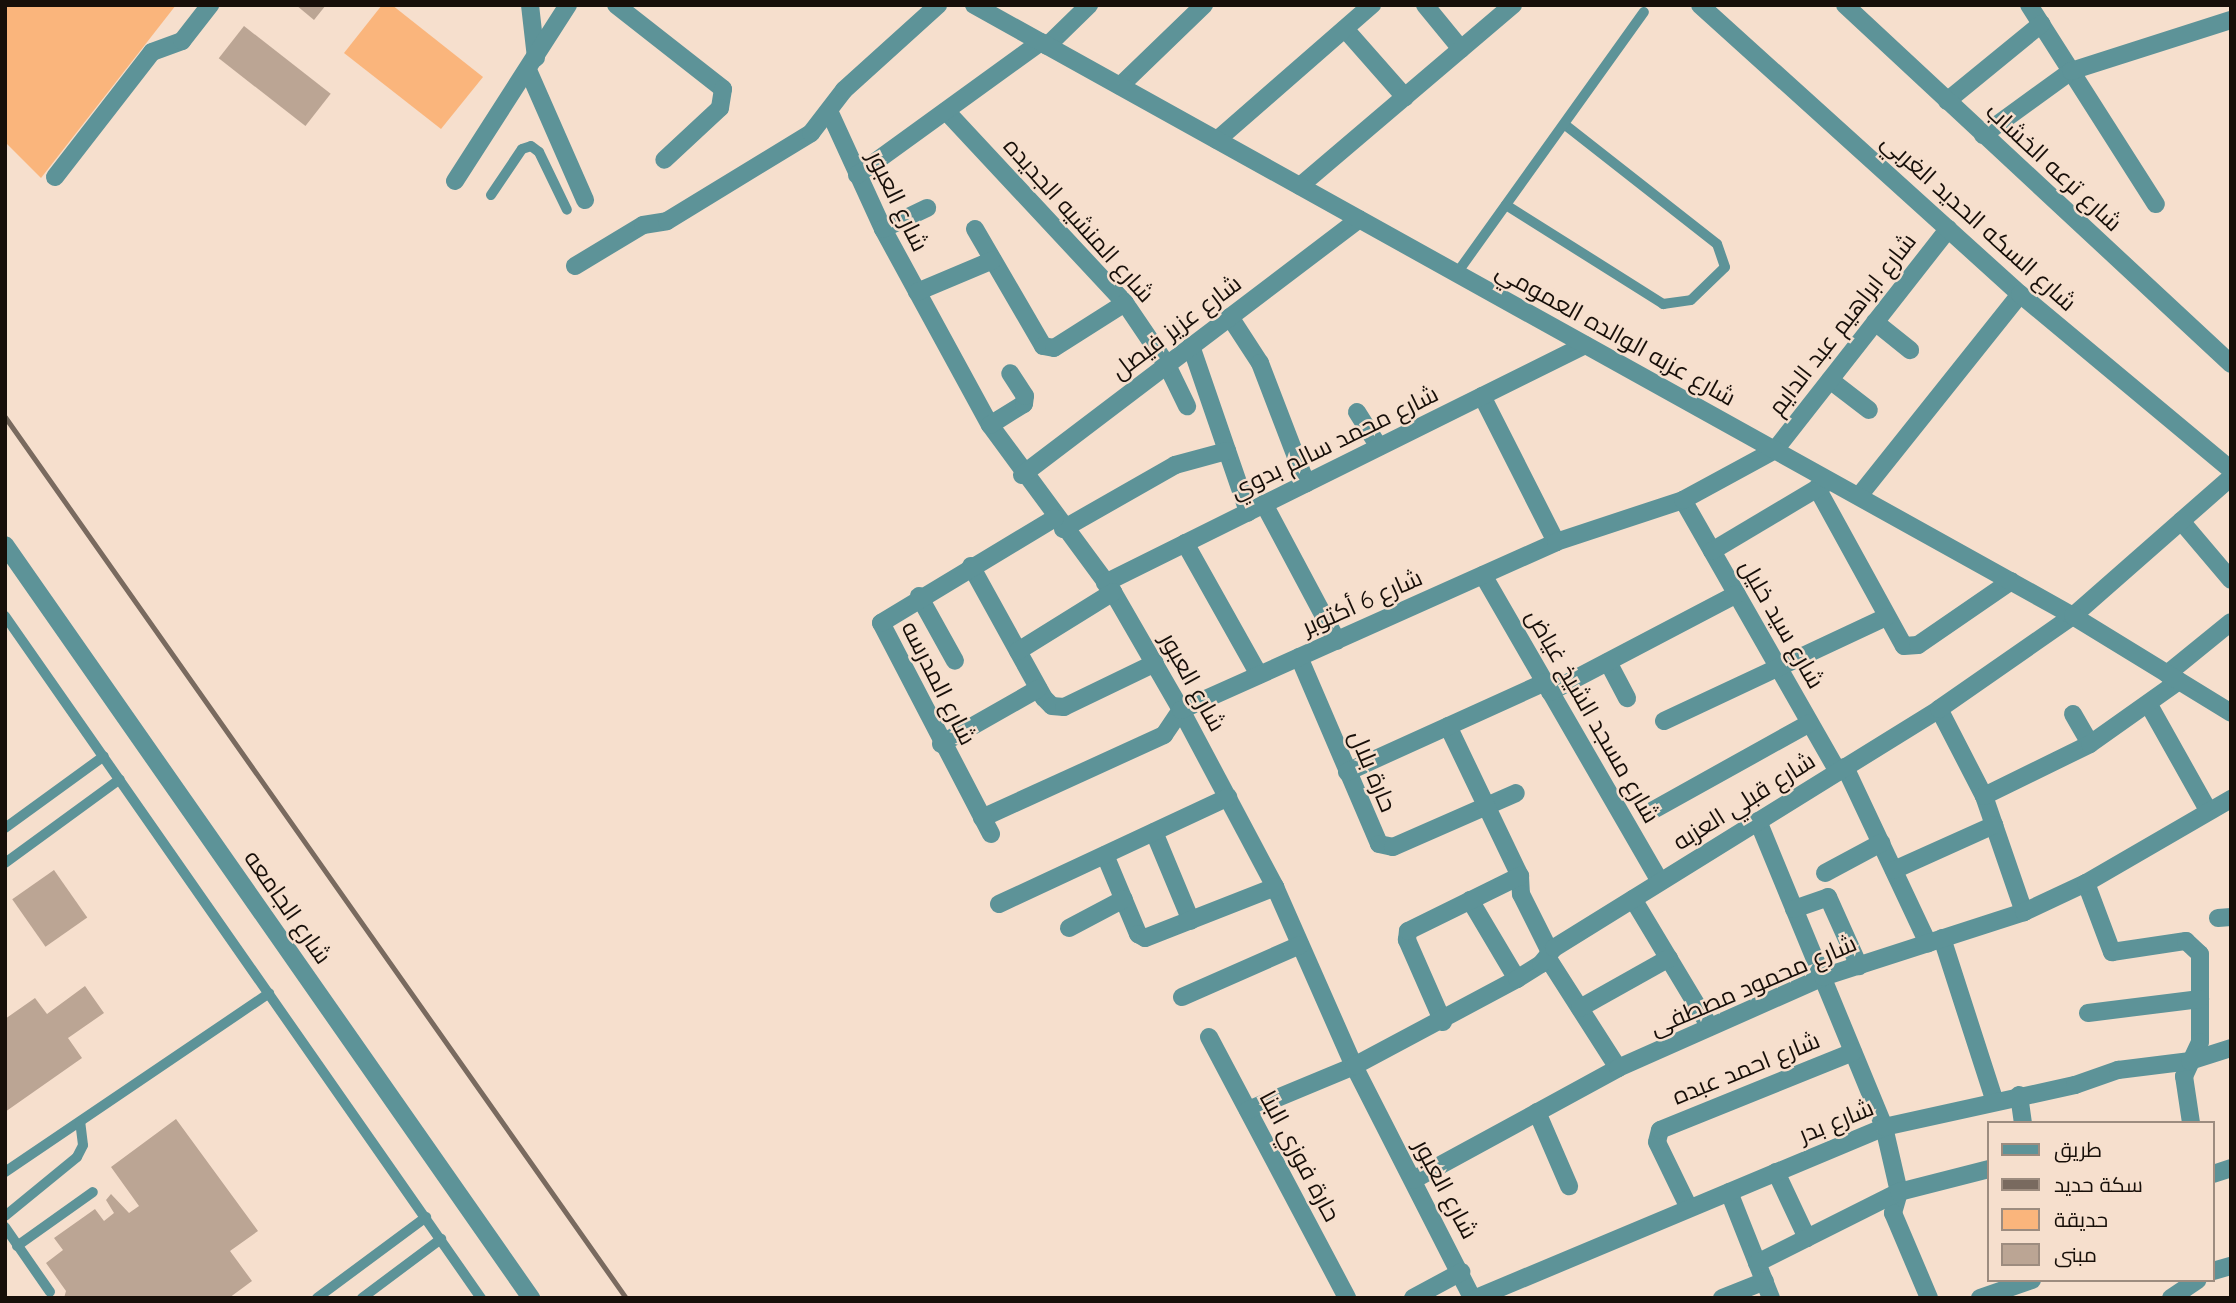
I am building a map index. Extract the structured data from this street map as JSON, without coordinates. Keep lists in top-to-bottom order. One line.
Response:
{"streets":{"street":["شارع ترعه الخشاب","شارع العبور","شارع المنشيه الجديده","شارع السكه الحديد الغربي","شارع ابراهيم عبد الدايم","شارع عزيز فيصل","شارع عزبه الوالده العمومي","شارع محمد سالم بدوي","شارع 6 أكتوبر","شارع سيد خليل","شارع المدرسه","شارع مسجد الشيخ غياض","حارة بلال","شارع قبلي العزبه","شارع الجامعه","شارع محمود مصطفى","شارع احمد عبده","شارع بدر","حارة فوزي البنا"]},"crossings":[["شارع العبور","شارع عزيز فيصل"],["شارع العبور","شارع محمد سالم بدوي"],["شارع العبور","شارع 6 أكتوبر"],["شارع العبور","شارع المدرسه"],["شارع العبور","شارع قبلي العزبه"],["شارع العبور","شارع محمود مصطفى"],["شارع العبور","شارع بدر"],["شارع المنشيه الجديده","شارع عزيز فيصل"],["شارع السكه الحديد الغربي","شارع ابراهيم عبد الدايم"],["شارع ابراهيم عبد الدايم","شارع عزبه الوالده العمومي"],["شارع ابراهيم عبد الدايم","شارع 6 أكتوبر"],["شارع عزيز فيصل","شارع عزبه الوالده العمومي"],["شارع عزبه الوالده العمومي","شارع محمد سالم بدوي"],["شارع عزبه الوالده العمومي","شارع 6 أكتوبر"],["شارع عزبه الوالده العمومي","شارع قبلي العزبه"],["شارع 6 أكتوبر","شارع سيد خليل"],["شارع 6 أكتوبر","شارع المدرسه"],["شارع 6 أكتوبر","شارع مسجد الشيخ غياض"],["شارع 6 أكتوبر","حارة بلال"],["شارع سيد خليل","شارع قبلي العزبه"],["شارع سيد خليل","شارع محمود مصطفى"],["شارع سيد خليل","شارع بدر"],["شارع مسجد الشيخ غياض","شارع قبلي العزبه"],["شارع قبلي العزبه","حارة فوزي البنا"],["شارع احمد عبده","شارع بدر"]],"legend":["طريق","سكة حديد","حديقة","مبنى"]}
